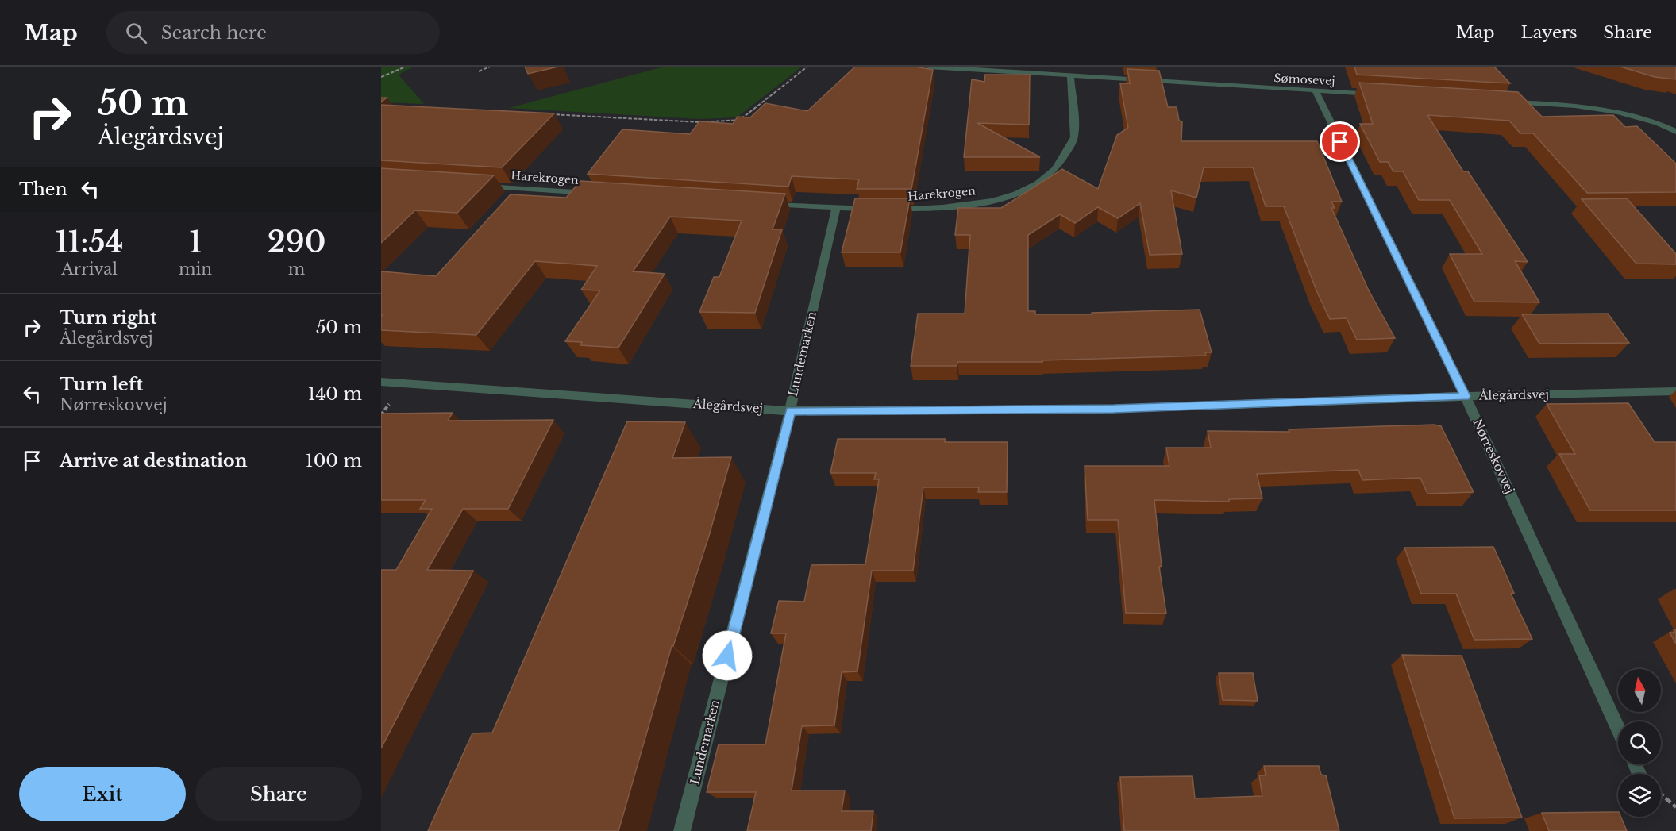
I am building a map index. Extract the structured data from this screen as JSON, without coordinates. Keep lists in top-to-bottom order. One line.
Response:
{"streets":{"street":["Sømosevej","Harekrogen","Lundemarken","Ålegårdsvej","Nørreskovvej"]},"crossings":[["Sømosevej","Harekrogen"],["Sømosevej","Nørreskovvej"],["Harekrogen","Lundemarken"],["Lundemarken","Ålegårdsvej"],["Ålegårdsvej","Nørreskovvej"]],"north":"top","page":{"header":"Map","search":"Search here","nav":["Map","Layers","Share"],"turn":["50 m","Ålegårdsvej"],"then":"Then","eta":["11:54","Arrival","1","min","290","m"],"list":[{"name":"Turn right","note":"Ålegårdsvej","value":"50 m"},{"name":"Turn left","note":"Nørreskovvej","value":"140 m"},{"name":"Arrive at destination","value":"100 m"}],"buttons":["Exit","Share"]}}
